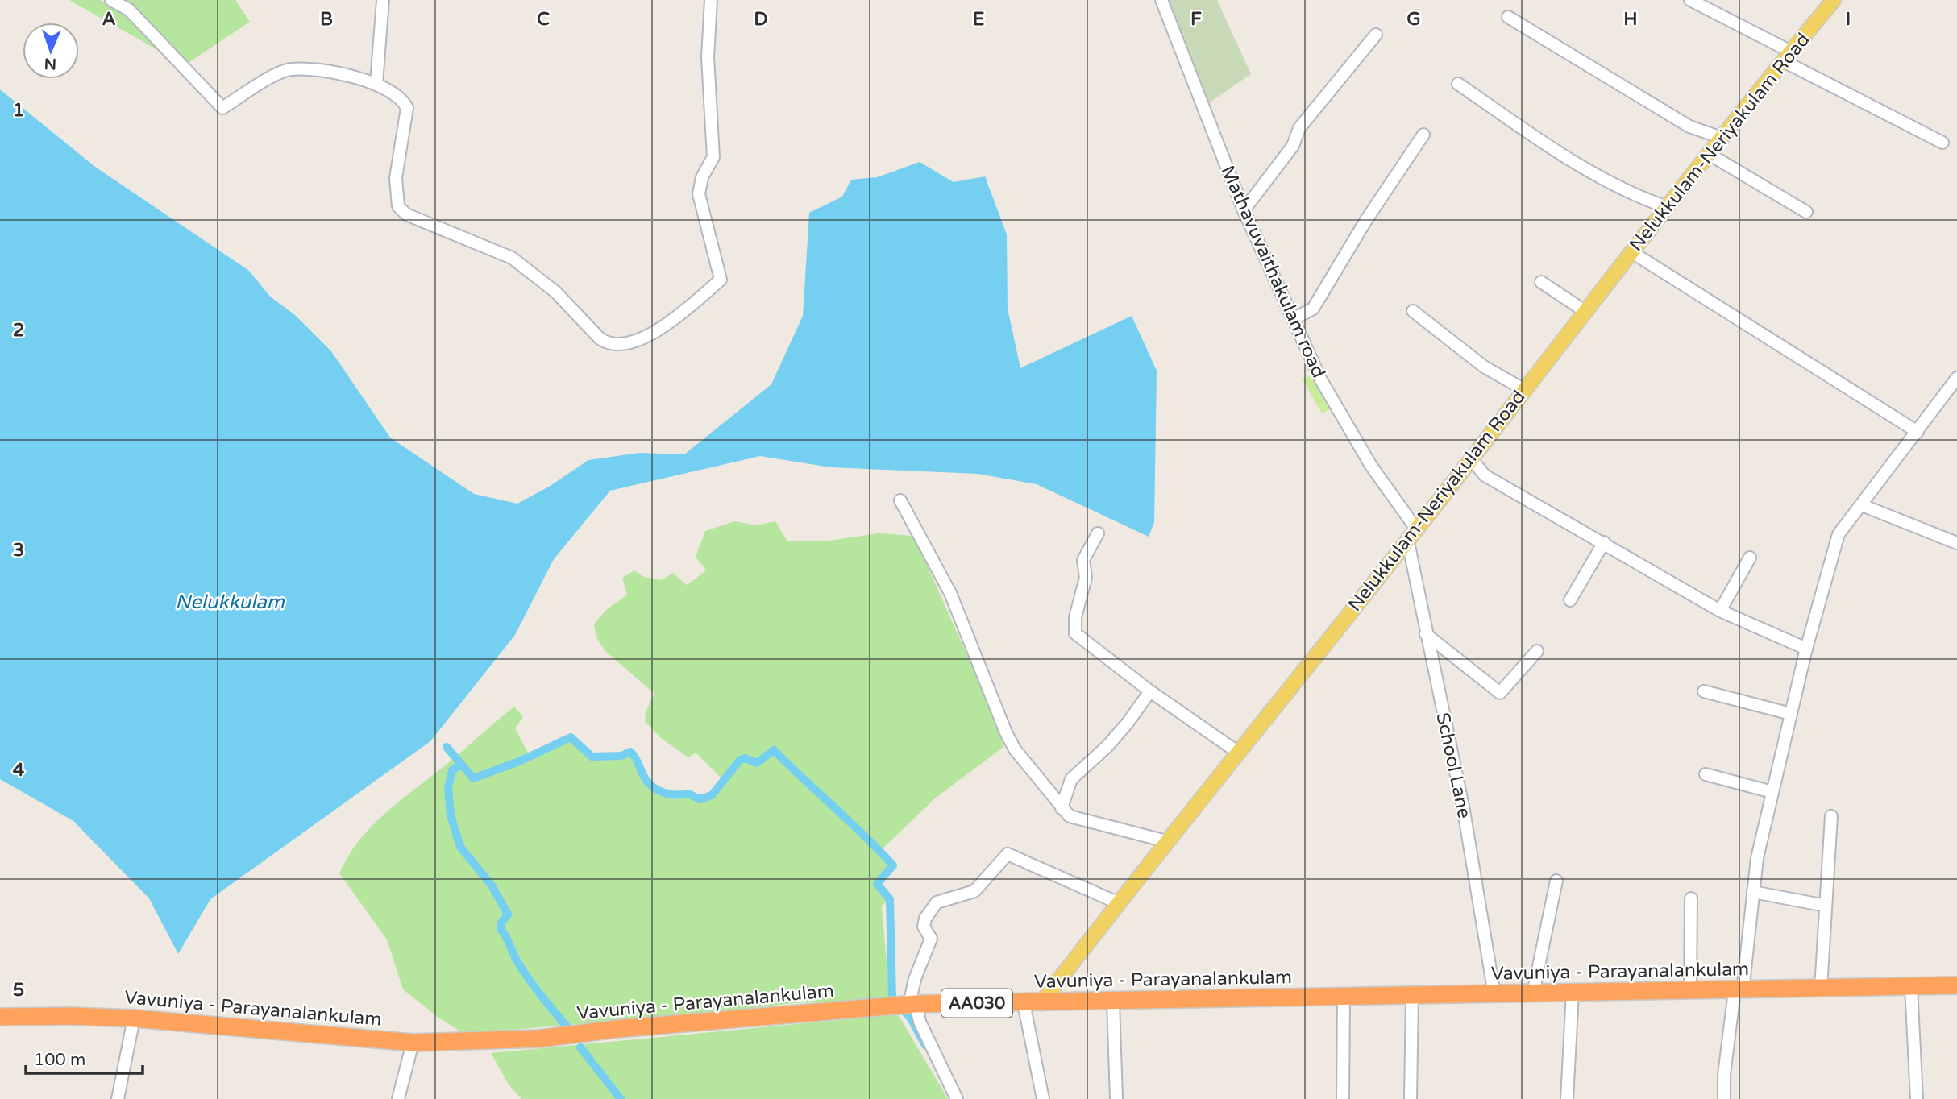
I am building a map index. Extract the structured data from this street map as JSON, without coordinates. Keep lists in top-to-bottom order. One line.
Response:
{"streets":{"highway":["Vavuniya - Parayanalankulam","AA030"],"main road":["Nelukkulam-Neriyakulam Road"],"street":["Mathavuvaithakulam road","School Lane"]},"crossings":[["Nelukkulam-Neriyakulam Road","Mathavuvaithakulam road"],["Nelukkulam-Neriyakulam Road","School Lane"],["Nelukkulam-Neriyakulam Road","Vavuniya - Parayanalankulam"],["Mathavuvaithakulam road","School Lane"],["School Lane","Vavuniya - Parayanalankulam"]],"water":["Nelukkulam"],"scale_bar":"100 m","north":"bottom","grid":{"columns":["A","B","C","D","E","F","G","H","I"],"rows":["1","2","3","4","5"]}}
